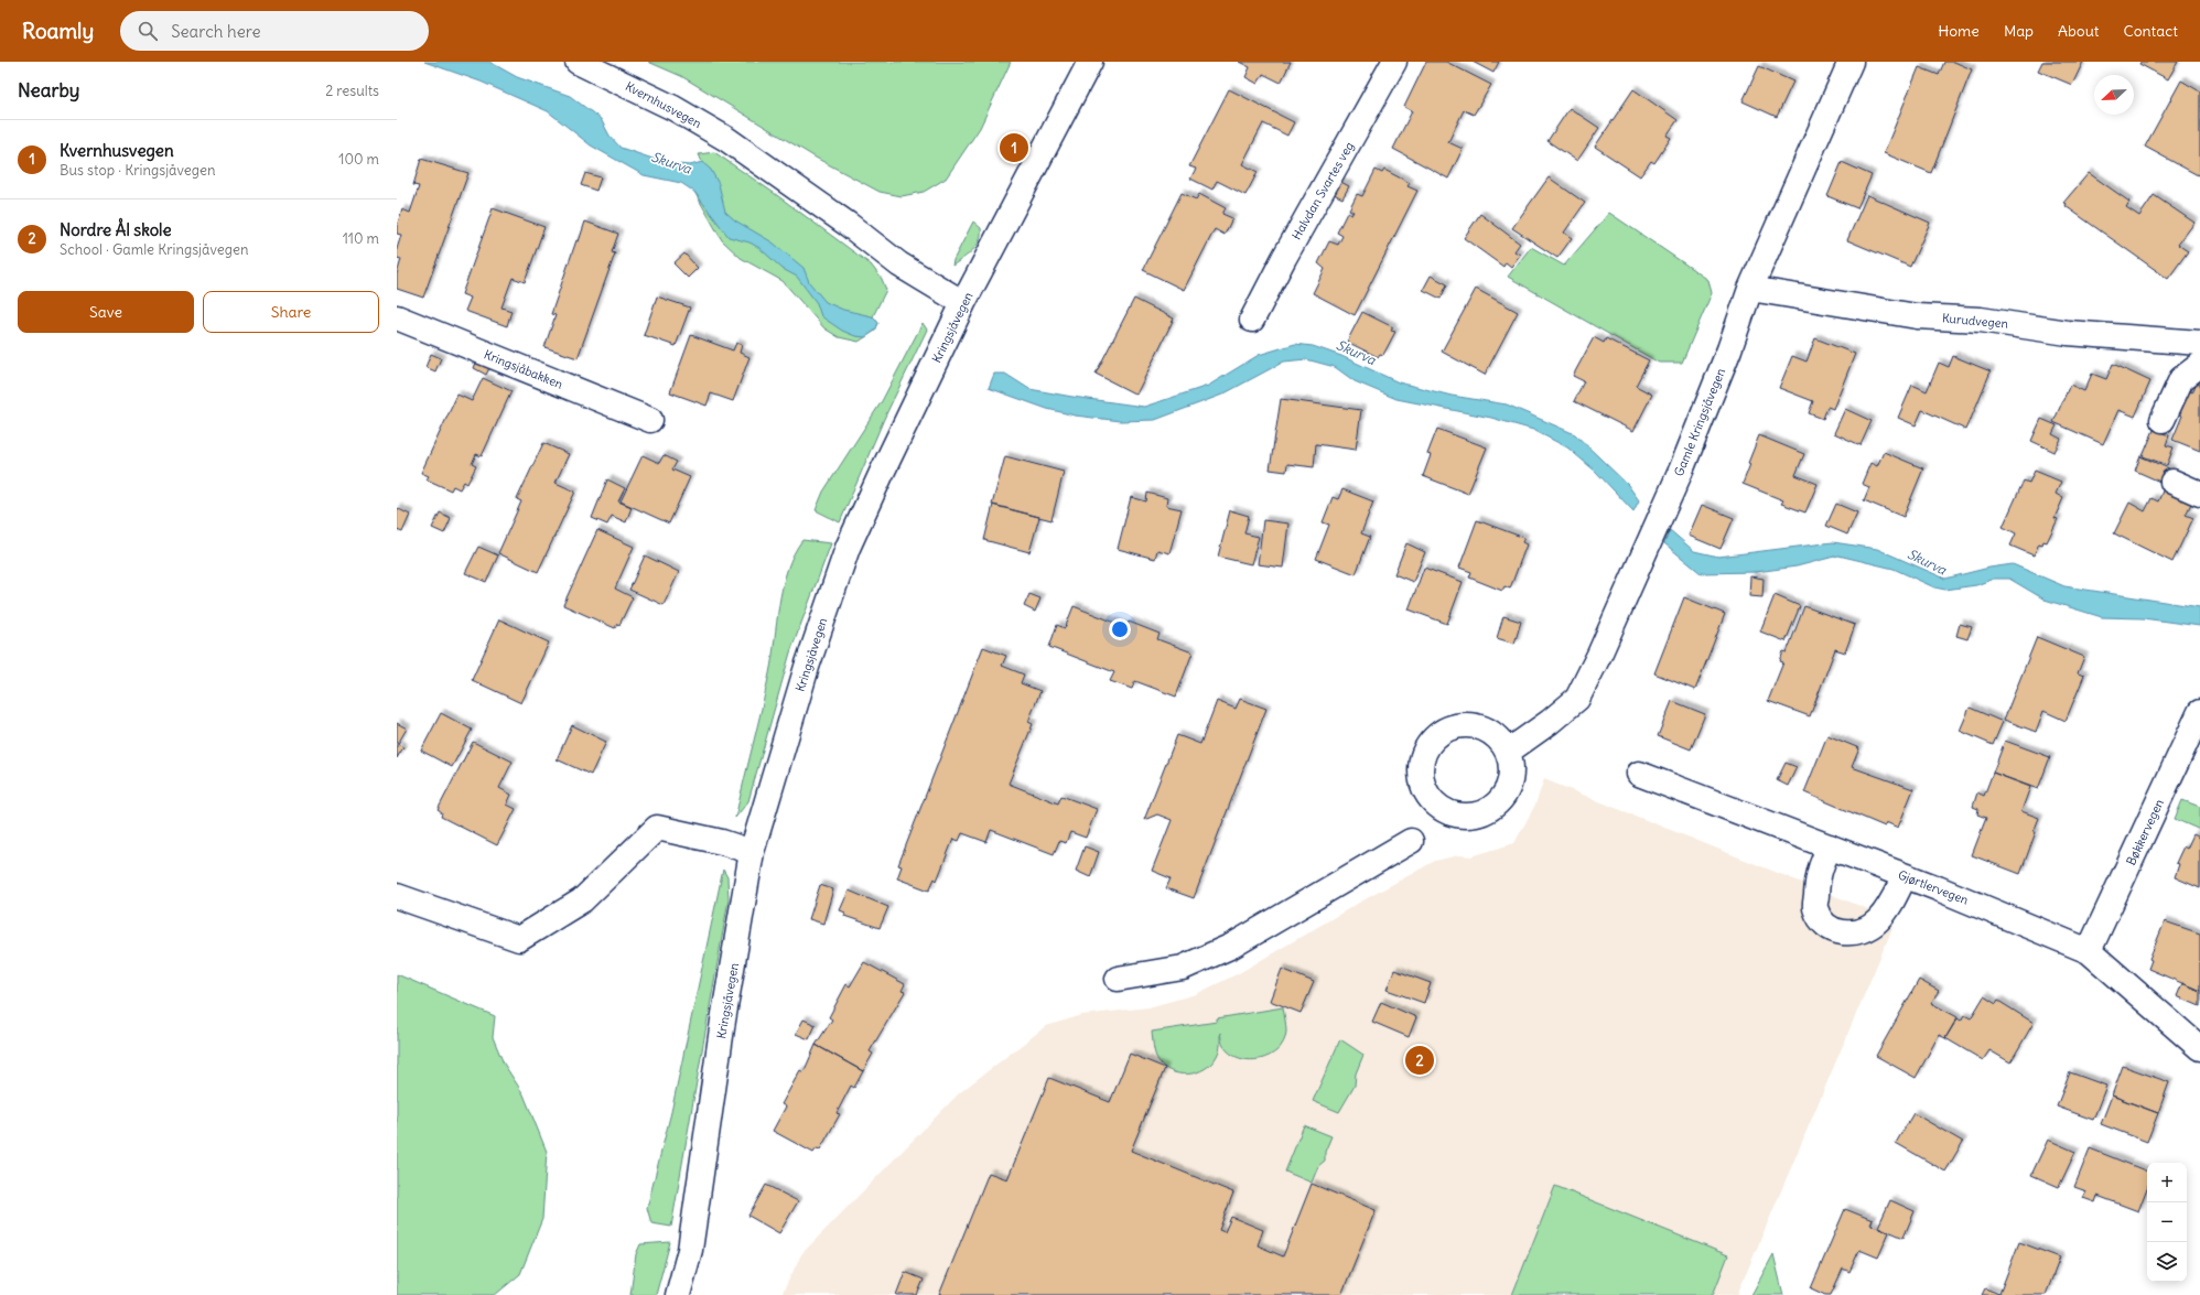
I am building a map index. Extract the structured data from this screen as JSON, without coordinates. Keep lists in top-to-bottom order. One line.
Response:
{"streets":{"street":["Kvernhusvegen","Halvdan Svartes veg","Kurudvegen","Kringsjåvegen","Kringsjåbakken","Gamle Kringsjåvegen","Bøkkervegen","Gjørtlervegen"]},"crossings":[["Kvernhusvegen","Kringsjåvegen"],["Kurudvegen","Gamle Kringsjåvegen"],["Bøkkervegen","Gjørtlervegen"]],"water":["Skurva"],"north":"bottom left","page":{"header":"Roamly","search":"Search here","nav":["Home","Map","About","Contact"],"heading":["Nearby","2 results"],"list":[{"mark":"1","name":"Kvernhusvegen","note":"Bus stop · Kringsjåvegen","value":"100 m"},{"mark":"2","name":"Nordre Ål skole","note":"School · Gamle Kringsjåvegen","value":"110 m"}],"pins":["1","2"],"buttons":["Save","Share"],"map_buttons":["+","−"]}}
